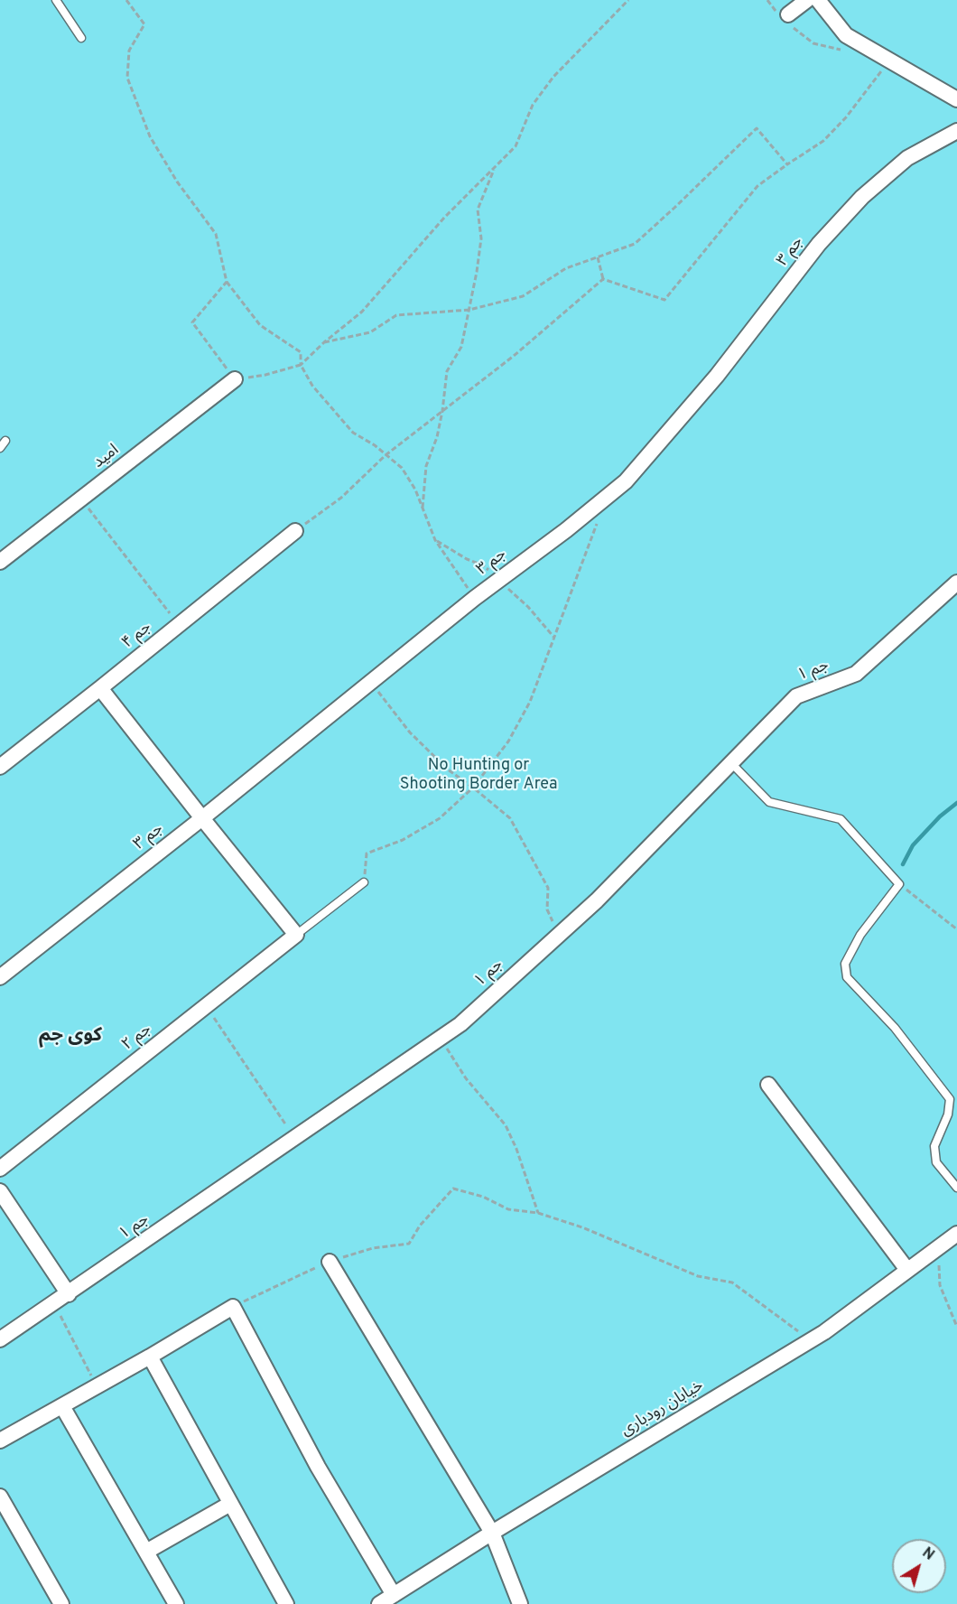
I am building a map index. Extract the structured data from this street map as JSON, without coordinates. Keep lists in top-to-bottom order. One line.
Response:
{"streets":{"street":["جم ۳","امید","جم ۴","جم ۱","جم ۲","خیابان رودباری"]},"districts":["کوی جم"],"parks":["No Hunting or Shooting Border Area"],"north":"top right"}
